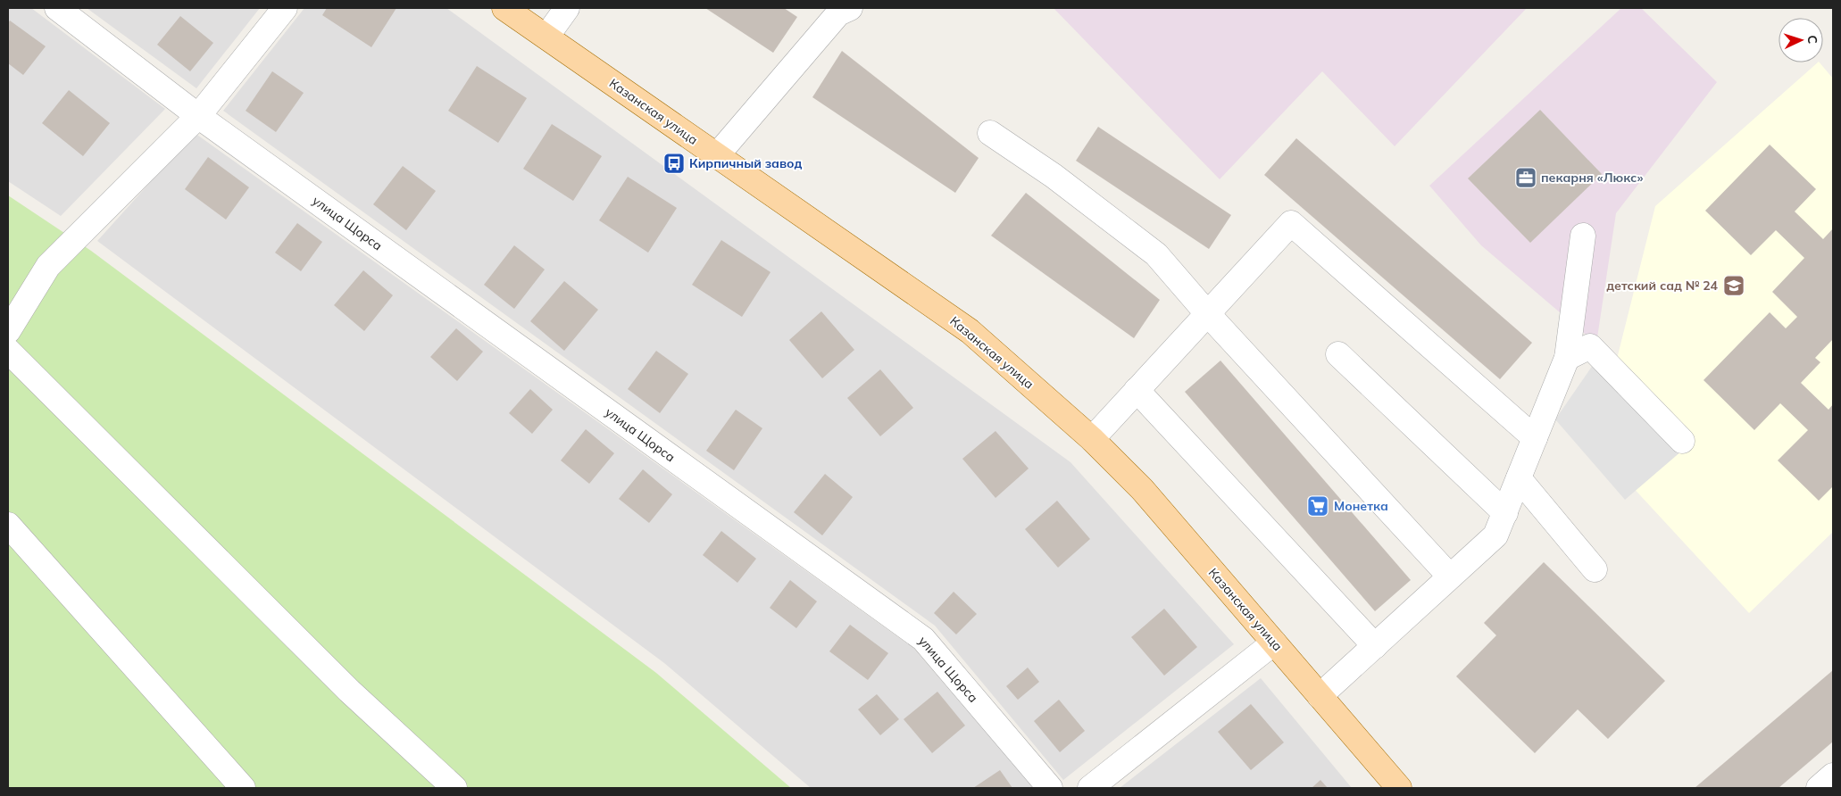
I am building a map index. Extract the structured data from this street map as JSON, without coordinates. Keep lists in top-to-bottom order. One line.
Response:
{"streets":{"main road":["Казанская улица"],"street":["улица Щорса"]},"places":{"bus stop":["Кирпичный завод"],"office":["пекарня «Люкс»"],"school or university":["детский сад № 24"],"supermarket":["Монетка"]},"north":"right"}
